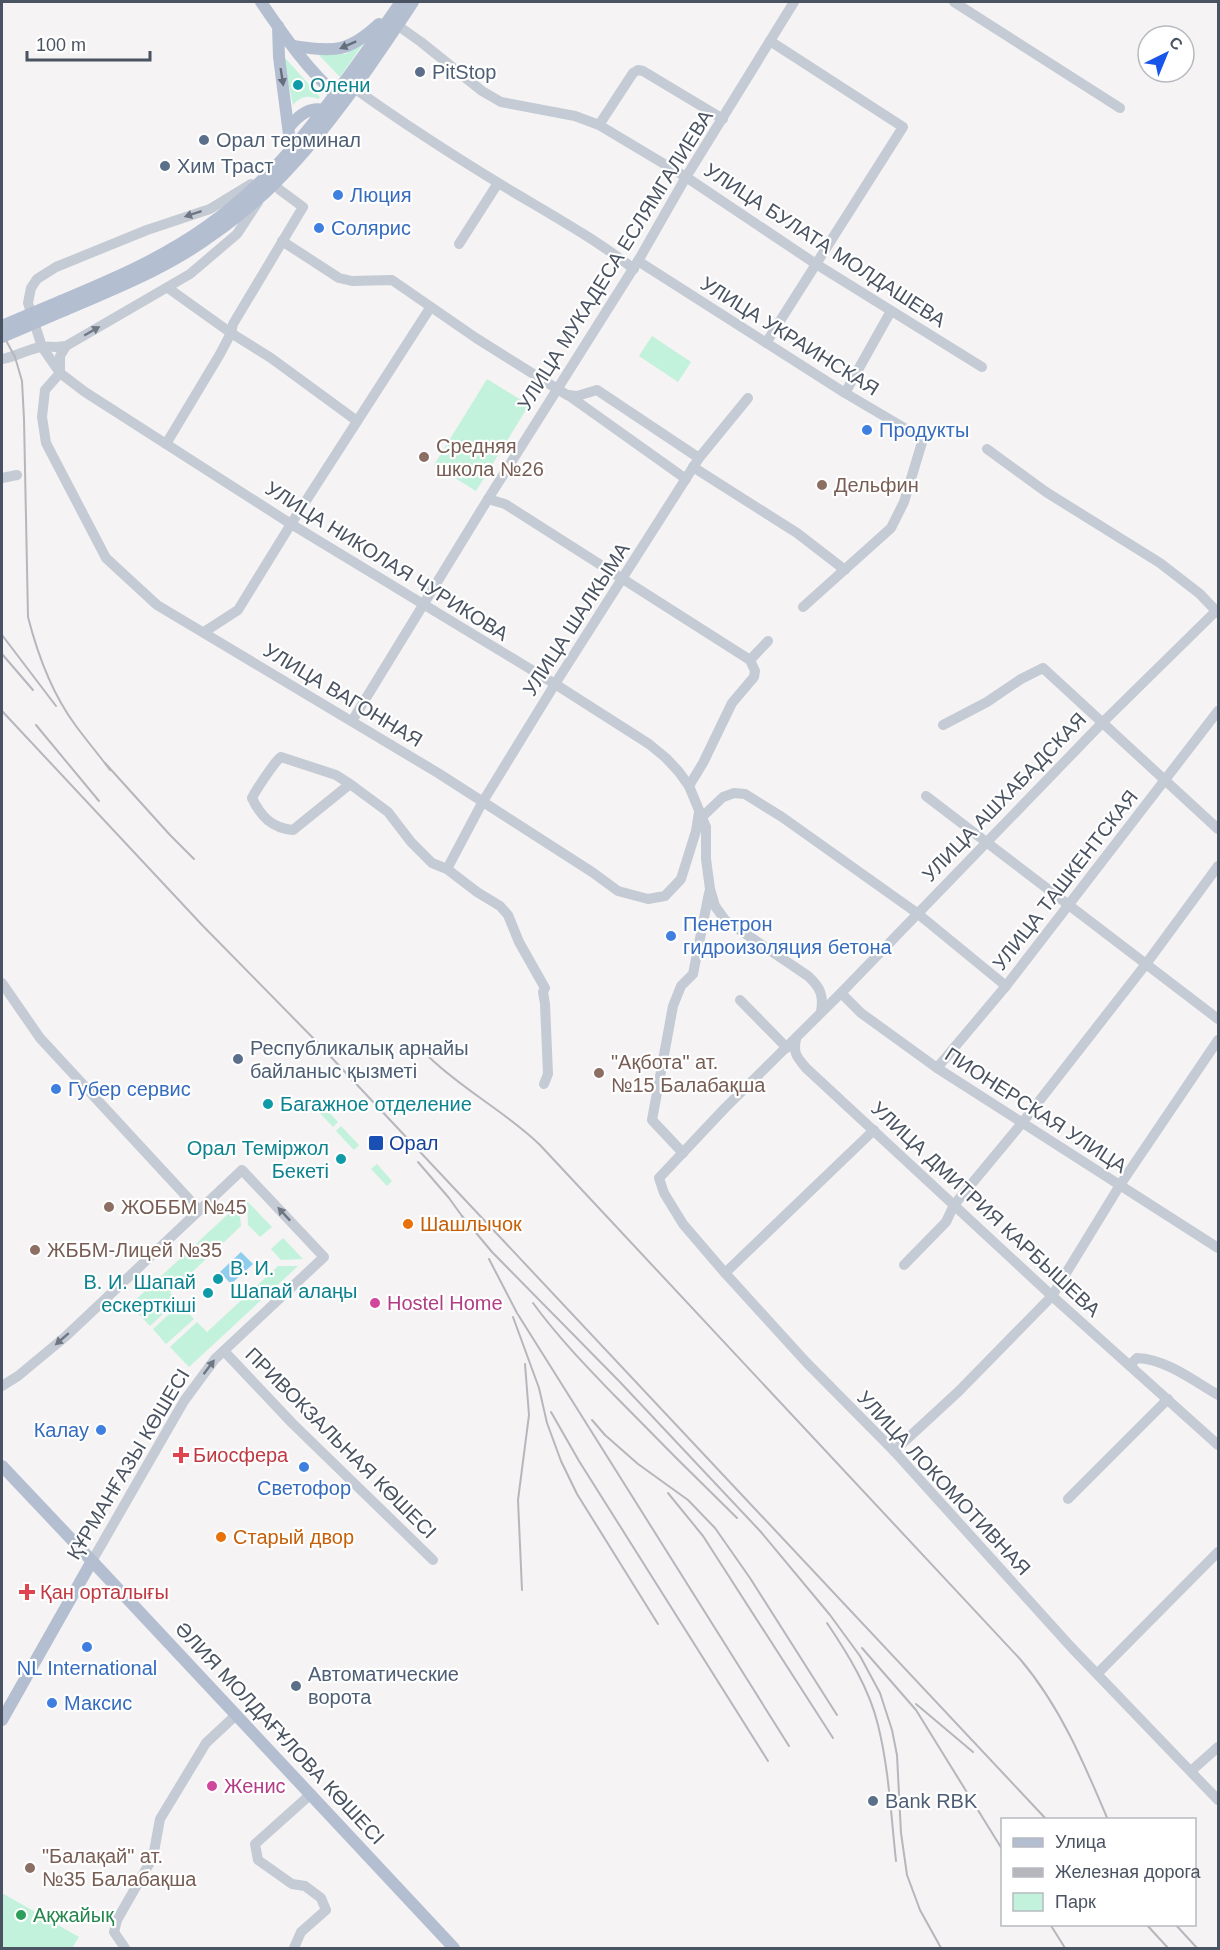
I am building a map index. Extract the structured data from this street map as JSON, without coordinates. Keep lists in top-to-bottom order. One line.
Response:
{"streets":{"main road":["ҚҰРМАНҒАЗЫ КӨШЕСІ","ӘЛИЯ МОЛДАҒҰЛОВА КӨШЕСІ"],"street":["УЛИЦА БУЛАТА МОЛДАШЕВА","УЛИЦА МУКАДЕСА ЕСЛЯМГАЛИЕВА","УЛИЦА УКРАИНСКАЯ","УЛИЦА НИКОЛАЯ ЧУРИКОВА","УЛИЦА ШАЛКЫМА","УЛИЦА ВАГОННАЯ","УЛИЦА АШХАБАДСКАЯ","УЛИЦА ТАШКЕНТСКАЯ","ПИОНЕРСКАЯ УЛИЦА","УЛИЦА ДМИТРИЯ КАРБЫШЕВА","ПРИВОКЗАЛЬНАЯ КӨШЕСІ","УЛИЦА ЛОКОМОТИВНАЯ"]},"crossings":[["УЛИЦА БУЛАТА МОЛДАШЕВА","УЛИЦА МУКАДЕСА ЕСЛЯМГАЛИЕВА"],["УЛИЦА МУКАДЕСА ЕСЛЯМГАЛИЕВА","УЛИЦА УКРАИНСКАЯ"],["УЛИЦА МУКАДЕСА ЕСЛЯМГАЛИЕВА","УЛИЦА НИКОЛАЯ ЧУРИКОВА"],["УЛИЦА МУКАДЕСА ЕСЛЯМГАЛИЕВА","УЛИЦА ВАГОННАЯ"],["УЛИЦА НИКОЛАЯ ЧУРИКОВА","УЛИЦА ШАЛКЫМА"],["УЛИЦА НИКОЛАЯ ЧУРИКОВА","УЛИЦА ВАГОННАЯ"],["УЛИЦА ШАЛКЫМА","УЛИЦА ВАГОННАЯ"],["УЛИЦА АШХАБАДСКАЯ","ПИОНЕРСКАЯ УЛИЦА"],["УЛИЦА АШХАБАДСКАЯ","УЛИЦА ДМИТРИЯ КАРБЫШЕВА"],["УЛИЦА ТАШКЕНТСКАЯ","ПИОНЕРСКАЯ УЛИЦА"],["ПРИВОКЗАЛЬНАЯ КӨШЕСІ","ҚҰРМАНҒАЗЫ КӨШЕСІ"],["ҚҰРМАНҒАЗЫ КӨШЕСІ","ӘЛИЯ МОЛДАҒҰЛОВА КӨШЕСІ"]],"places":{"other":["PitStop","Олени","Орал терминал","Хим Траст","Люция","Солярис","Продукты","Средняя школа №26","Дельфин","Пенетрон гидроизоляция бетона","Республикалық арнайы байланыс қызметі","\"Ақбота\" ат. №15 Балабақша","Губер сервис","Багажное отделение","Орал Теміржол Бекеті","ЖОББМ №45","Шашлычок","ЖББМ-Лицей №35","В. И. Шапай алаңы","В. И. Шапай ескерткіші","Hostel Home","Калау","Светофор","Старый двор","NL International","Автоматические ворота","Максис","Женис","Bank RBK","\"Балақай\" ат. №35 Балабақша","Ақжайық"],"transit":["Орал"],"health":["Биосфера","Қан орталығы"]},"legend":["Улица","Железная дорога","Парк"],"scale_bar":"100 m","north":"top right"}
